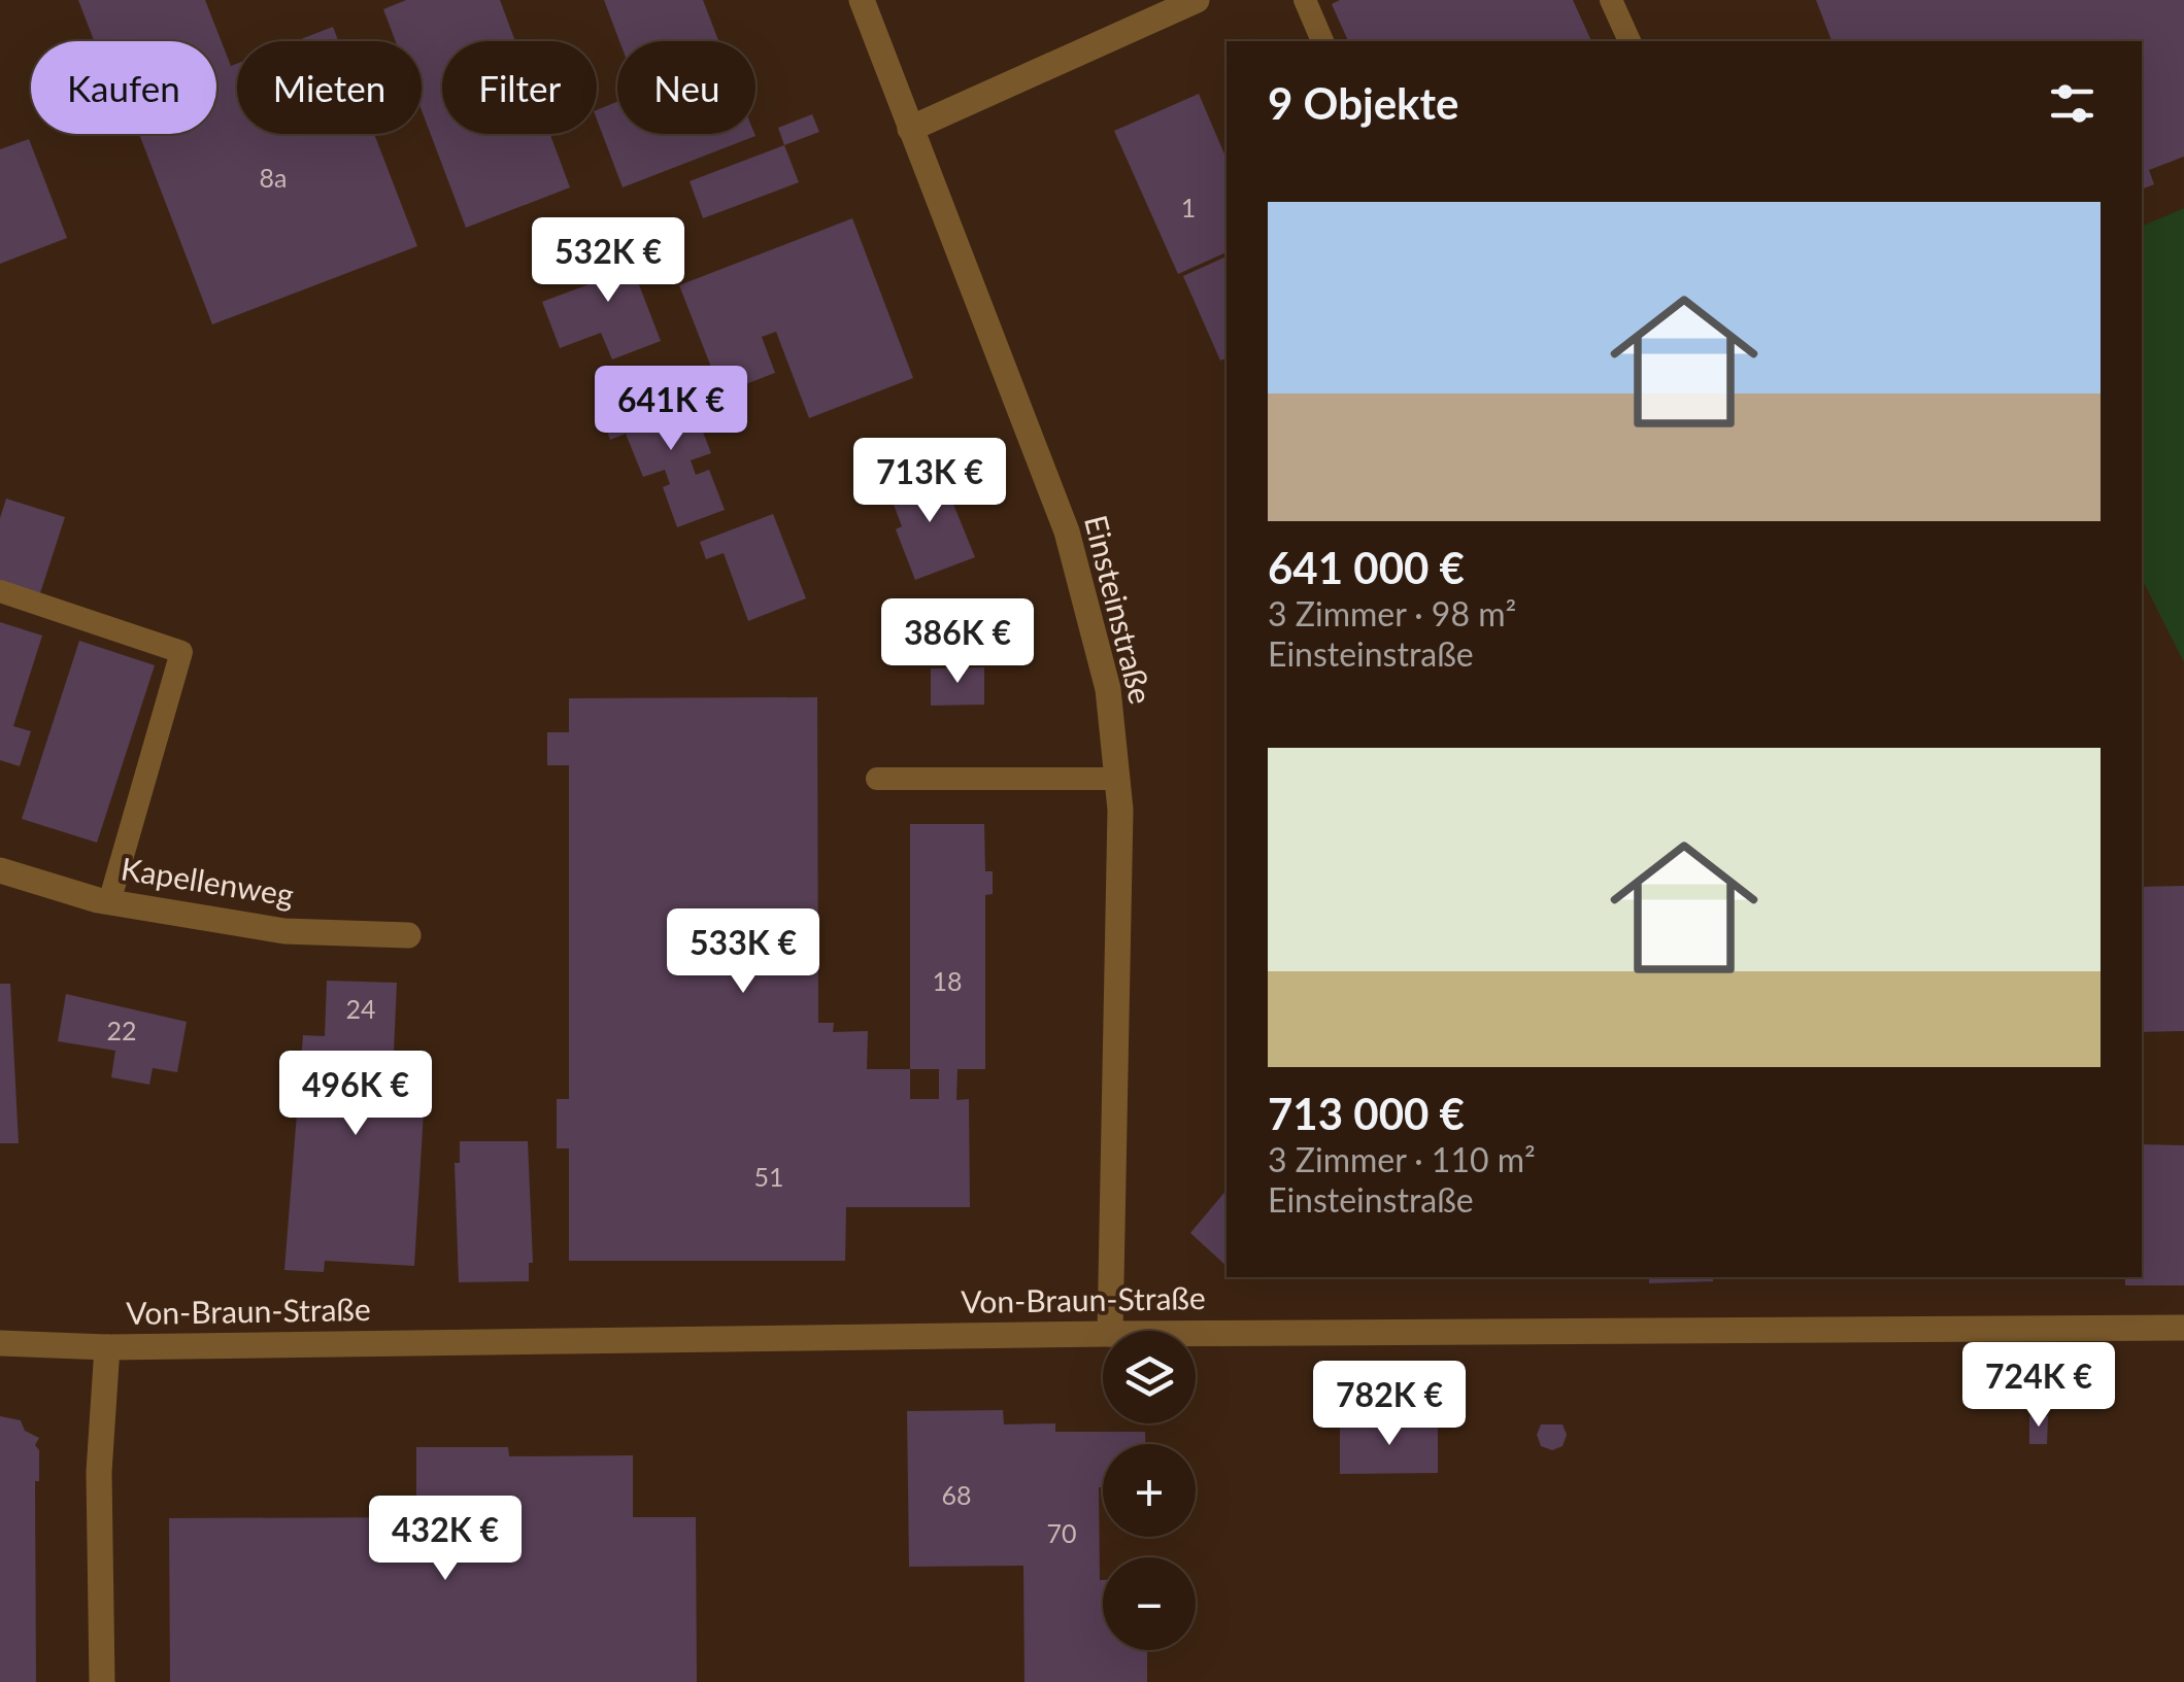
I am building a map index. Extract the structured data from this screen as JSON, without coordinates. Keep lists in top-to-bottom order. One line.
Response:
{"streets":{"street":["Einsteinstraße","Kapellenweg","Von-Braun-Straße"]},"house_numbers":["8a","1","18","24","22","51","68","70"],"page":{"chip":["Kaufen","Mieten","Filter","Neu"],"heading":"9 Objekte","list":[{"name":"641 000 €","note":"3 Zimmer · 98 m² · Einsteinstraße"},{"name":"713 000 €","note":"3 Zimmer · 110 m² · Einsteinstraße"}],"price":["532K €","641K €","713K €","386K €","533K €","496K €","724K €","782K €","432K €"],"map_buttons":["+","−"]}}
